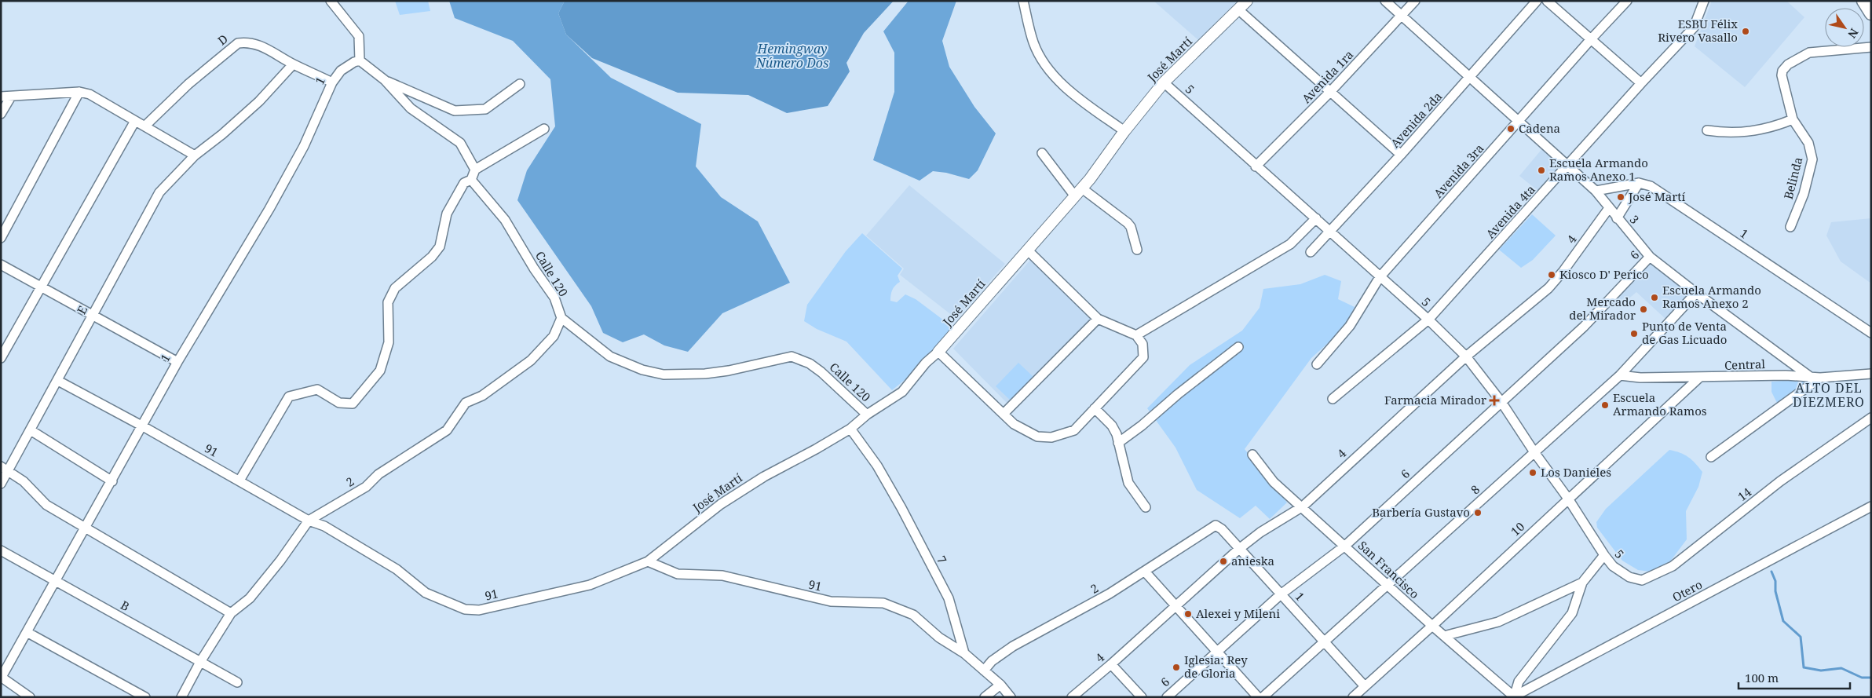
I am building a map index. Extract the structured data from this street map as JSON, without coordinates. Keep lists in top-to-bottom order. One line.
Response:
{"streets":{"street":["D","José Martí","Avenida 1ra","1","5","Avenida 2da","Avenida 3ra","Belinda","Avenida 4ta","3","4","6","Calle 120","E","Central","91","2","8","14","10","7","San Francisco","Otero","B"]},"crossings":[["D","1"],["D","E"],["José Martí","5"],["José Martí","Calle 120"],["José Martí","91"],["José Martí","7"],["Avenida 1ra","5"],["Avenida 1ra","3"],["1","4"],["1","6"],["1","91"],["1","2"],["1","8"],["1","10"],["1","B"],["5","Avenida 2da"],["5","Avenida 3ra"],["5","Avenida 4ta"],["5","4"],["5","6"],["5","8"],["5","14"],["5","10"],["Avenida 2da","3"],["Avenida 3ra","3"],["Avenida 4ta","3"],["3","4"],["3","6"],["3","Central"],["3","8"],["4","San Francisco"],["6","San Francisco"],["Calle 120","2"],["E","91"],["Central","8"],["Central","10"],["91","2"],["91","7"],["2","B"],["8","San Francisco"],["10","San Francisco"],["San Francisco","Otero"]],"districts":["ALTO DEL DIEZMERO"],"water":["Hemingway Número Dos"],"places":{"other":["ESBU Félix Rivero Vasallo","Cadena","Escuela Armando Ramos Anexo 1","José Martí","Kiosco D' Perico","Escuela Armando Ramos Anexo 2","Mercado del Mirador","Punto de Venta de Gas Licuado","Escuela Armando Ramos","Los Danieles","Barbería Gustavo","anieska","Alexei y Mileni","Iglesia: Rey de Gloria"],"health":["Farmacia Mirador"]},"scale_bar":"100 m","north":"bottom right"}
